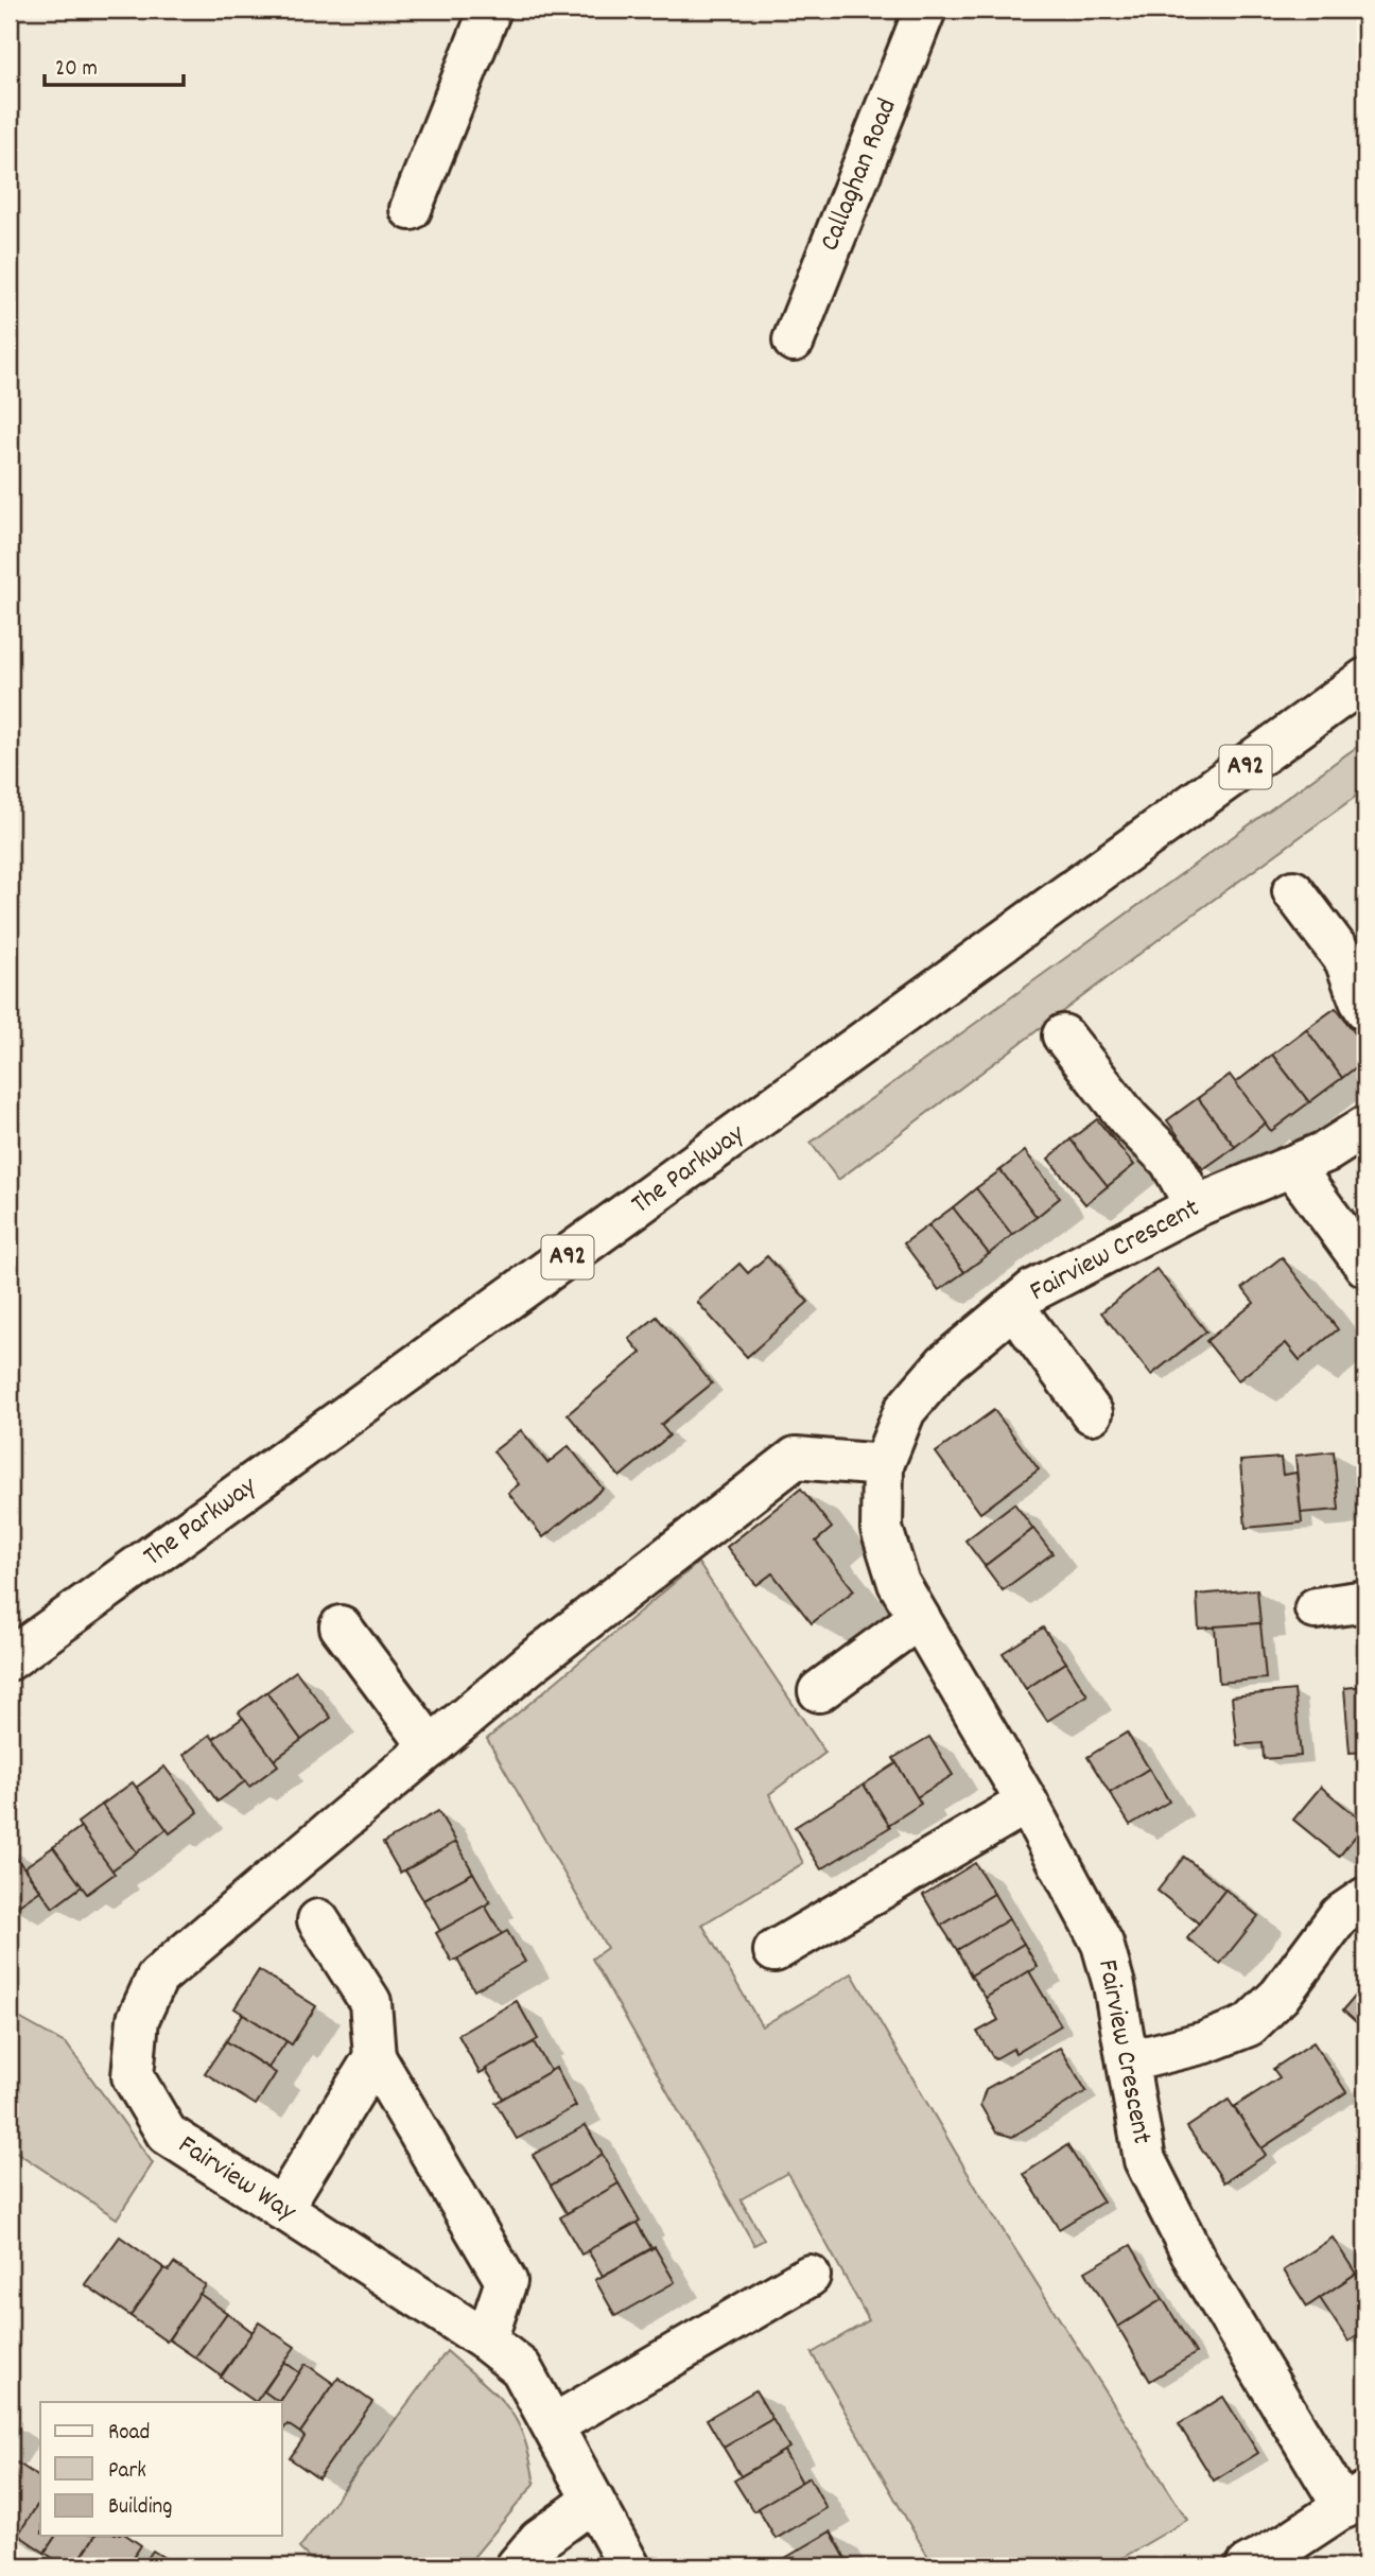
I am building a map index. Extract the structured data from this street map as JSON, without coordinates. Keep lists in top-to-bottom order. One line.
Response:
{"streets":{"street":["Callaghan Road","A92","The Parkway","Fairview Crescent","Fairview Way"]},"crossings":[["Fairview Crescent","Fairview Way"]],"legend":["Road","Park","Building"],"scale_bar":"20 m"}
